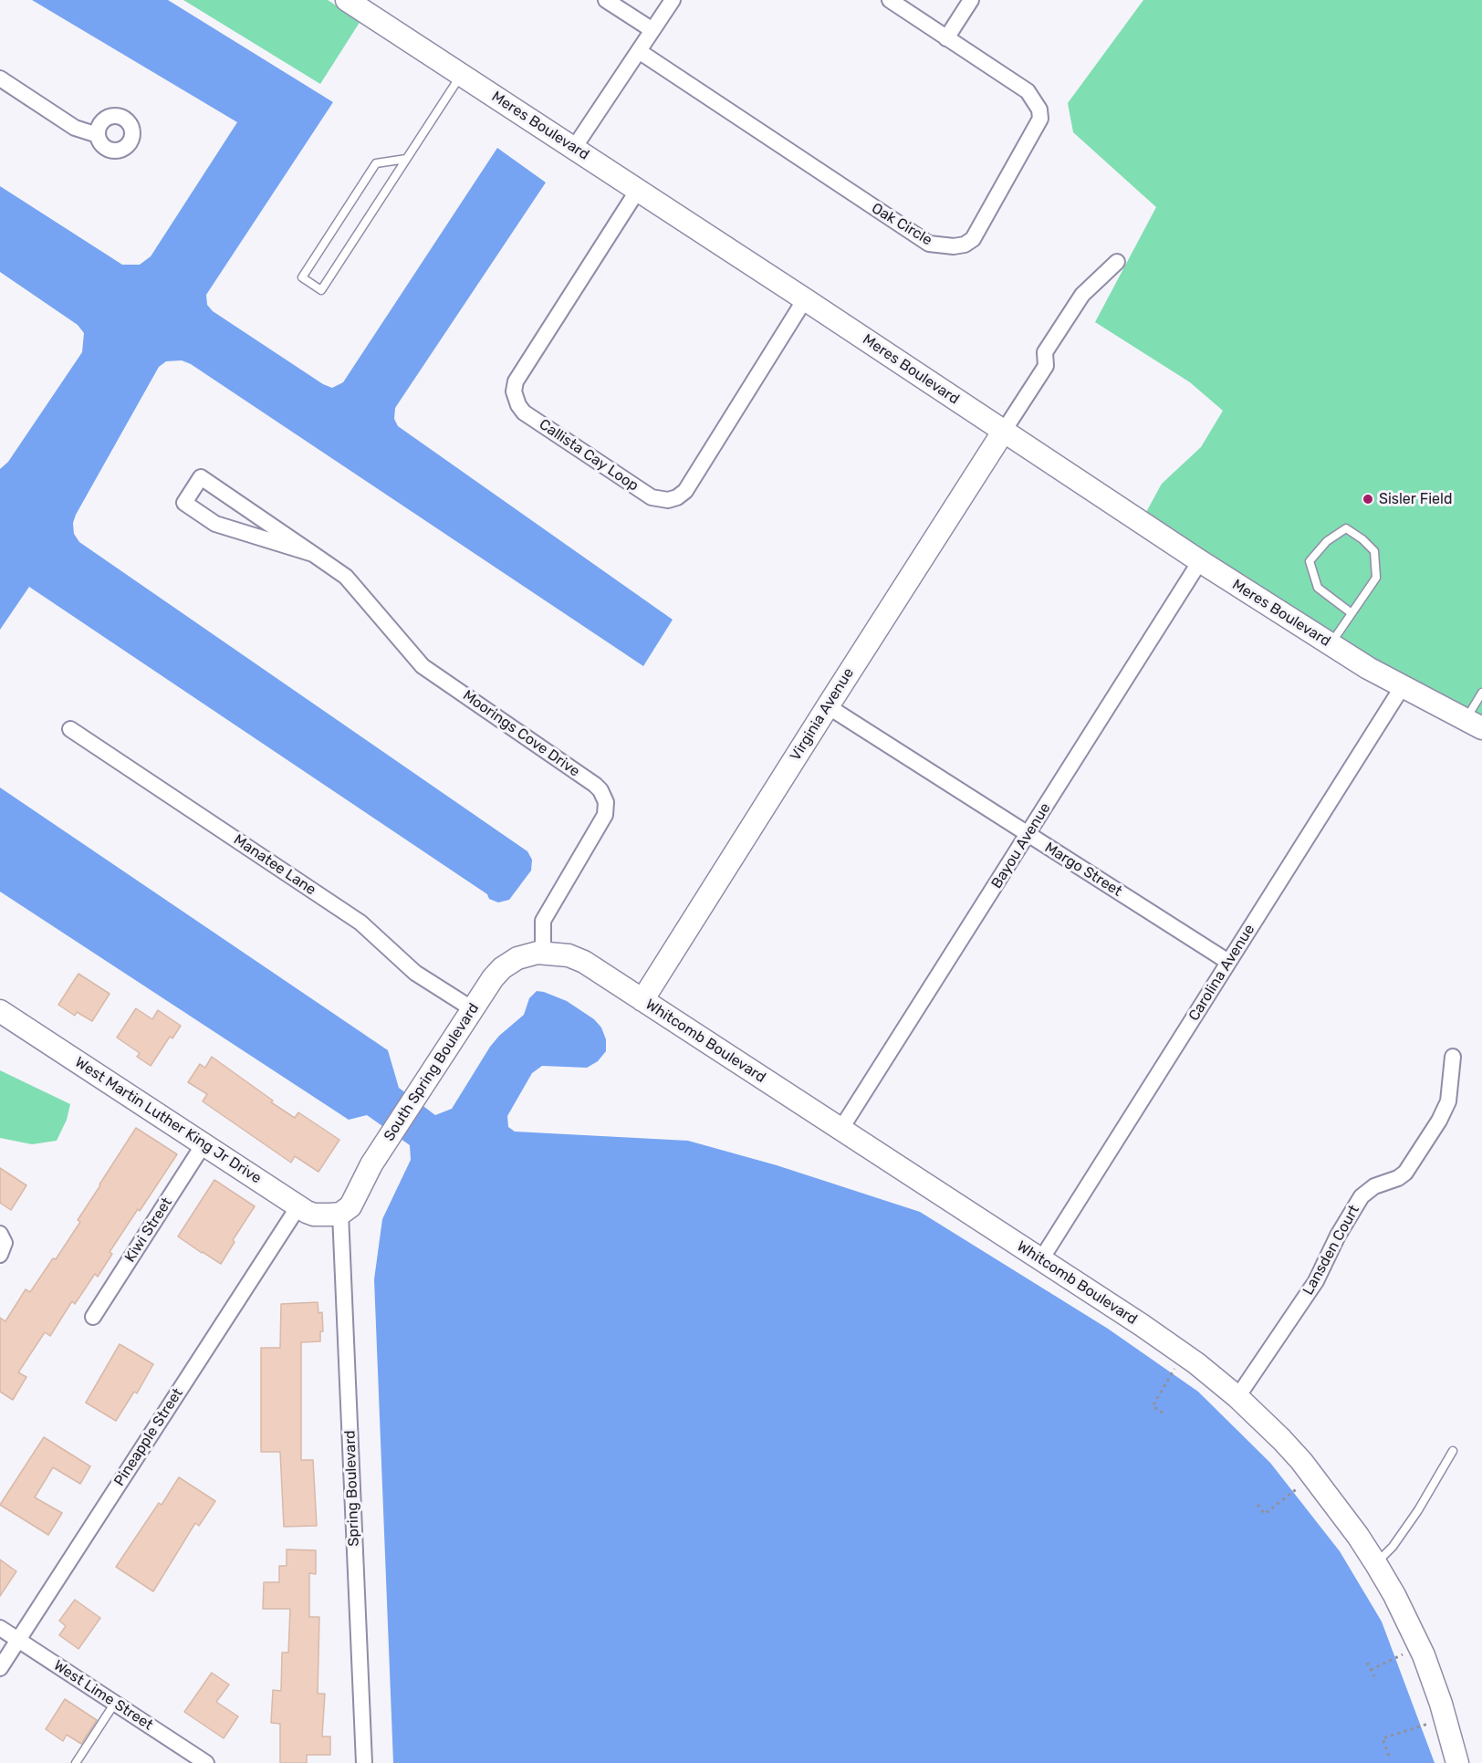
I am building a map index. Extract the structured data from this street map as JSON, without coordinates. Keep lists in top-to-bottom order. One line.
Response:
{"streets":{"street":["Meres Boulevard","Oak Circle","Callista Cay Loop","Virginia Avenue","Moorings Cove Drive","Bayou Avenue","Manatee Lane","Margo Street","Carolina Avenue","Whitcomb Boulevard","South Spring Boulevard","West Martin Luther King Jr Drive","Kiwi Street","Lansden Court","Pineapple Street","Spring Boulevard","West Lime Street"]},"crossings":[["Meres Boulevard","Callista Cay Loop"],["Meres Boulevard","Virginia Avenue"],["Meres Boulevard","Bayou Avenue"],["Meres Boulevard","Carolina Avenue"],["Virginia Avenue","Margo Street"],["Virginia Avenue","Whitcomb Boulevard"],["Moorings Cove Drive","Whitcomb Boulevard"],["Moorings Cove Drive","South Spring Boulevard"],["Bayou Avenue","Margo Street"],["Bayou Avenue","Whitcomb Boulevard"],["Manatee Lane","South Spring Boulevard"],["Margo Street","Carolina Avenue"],["Carolina Avenue","Whitcomb Boulevard"],["Whitcomb Boulevard","South Spring Boulevard"],["Whitcomb Boulevard","Lansden Court"],["South Spring Boulevard","West Martin Luther King Jr Drive"],["South Spring Boulevard","Spring Boulevard"],["West Martin Luther King Jr Drive","Kiwi Street"],["West Martin Luther King Jr Drive","Pineapple Street"],["West Martin Luther King Jr Drive","Spring Boulevard"],["Pineapple Street","West Lime Street"]],"places":["Sisler Field"]}
